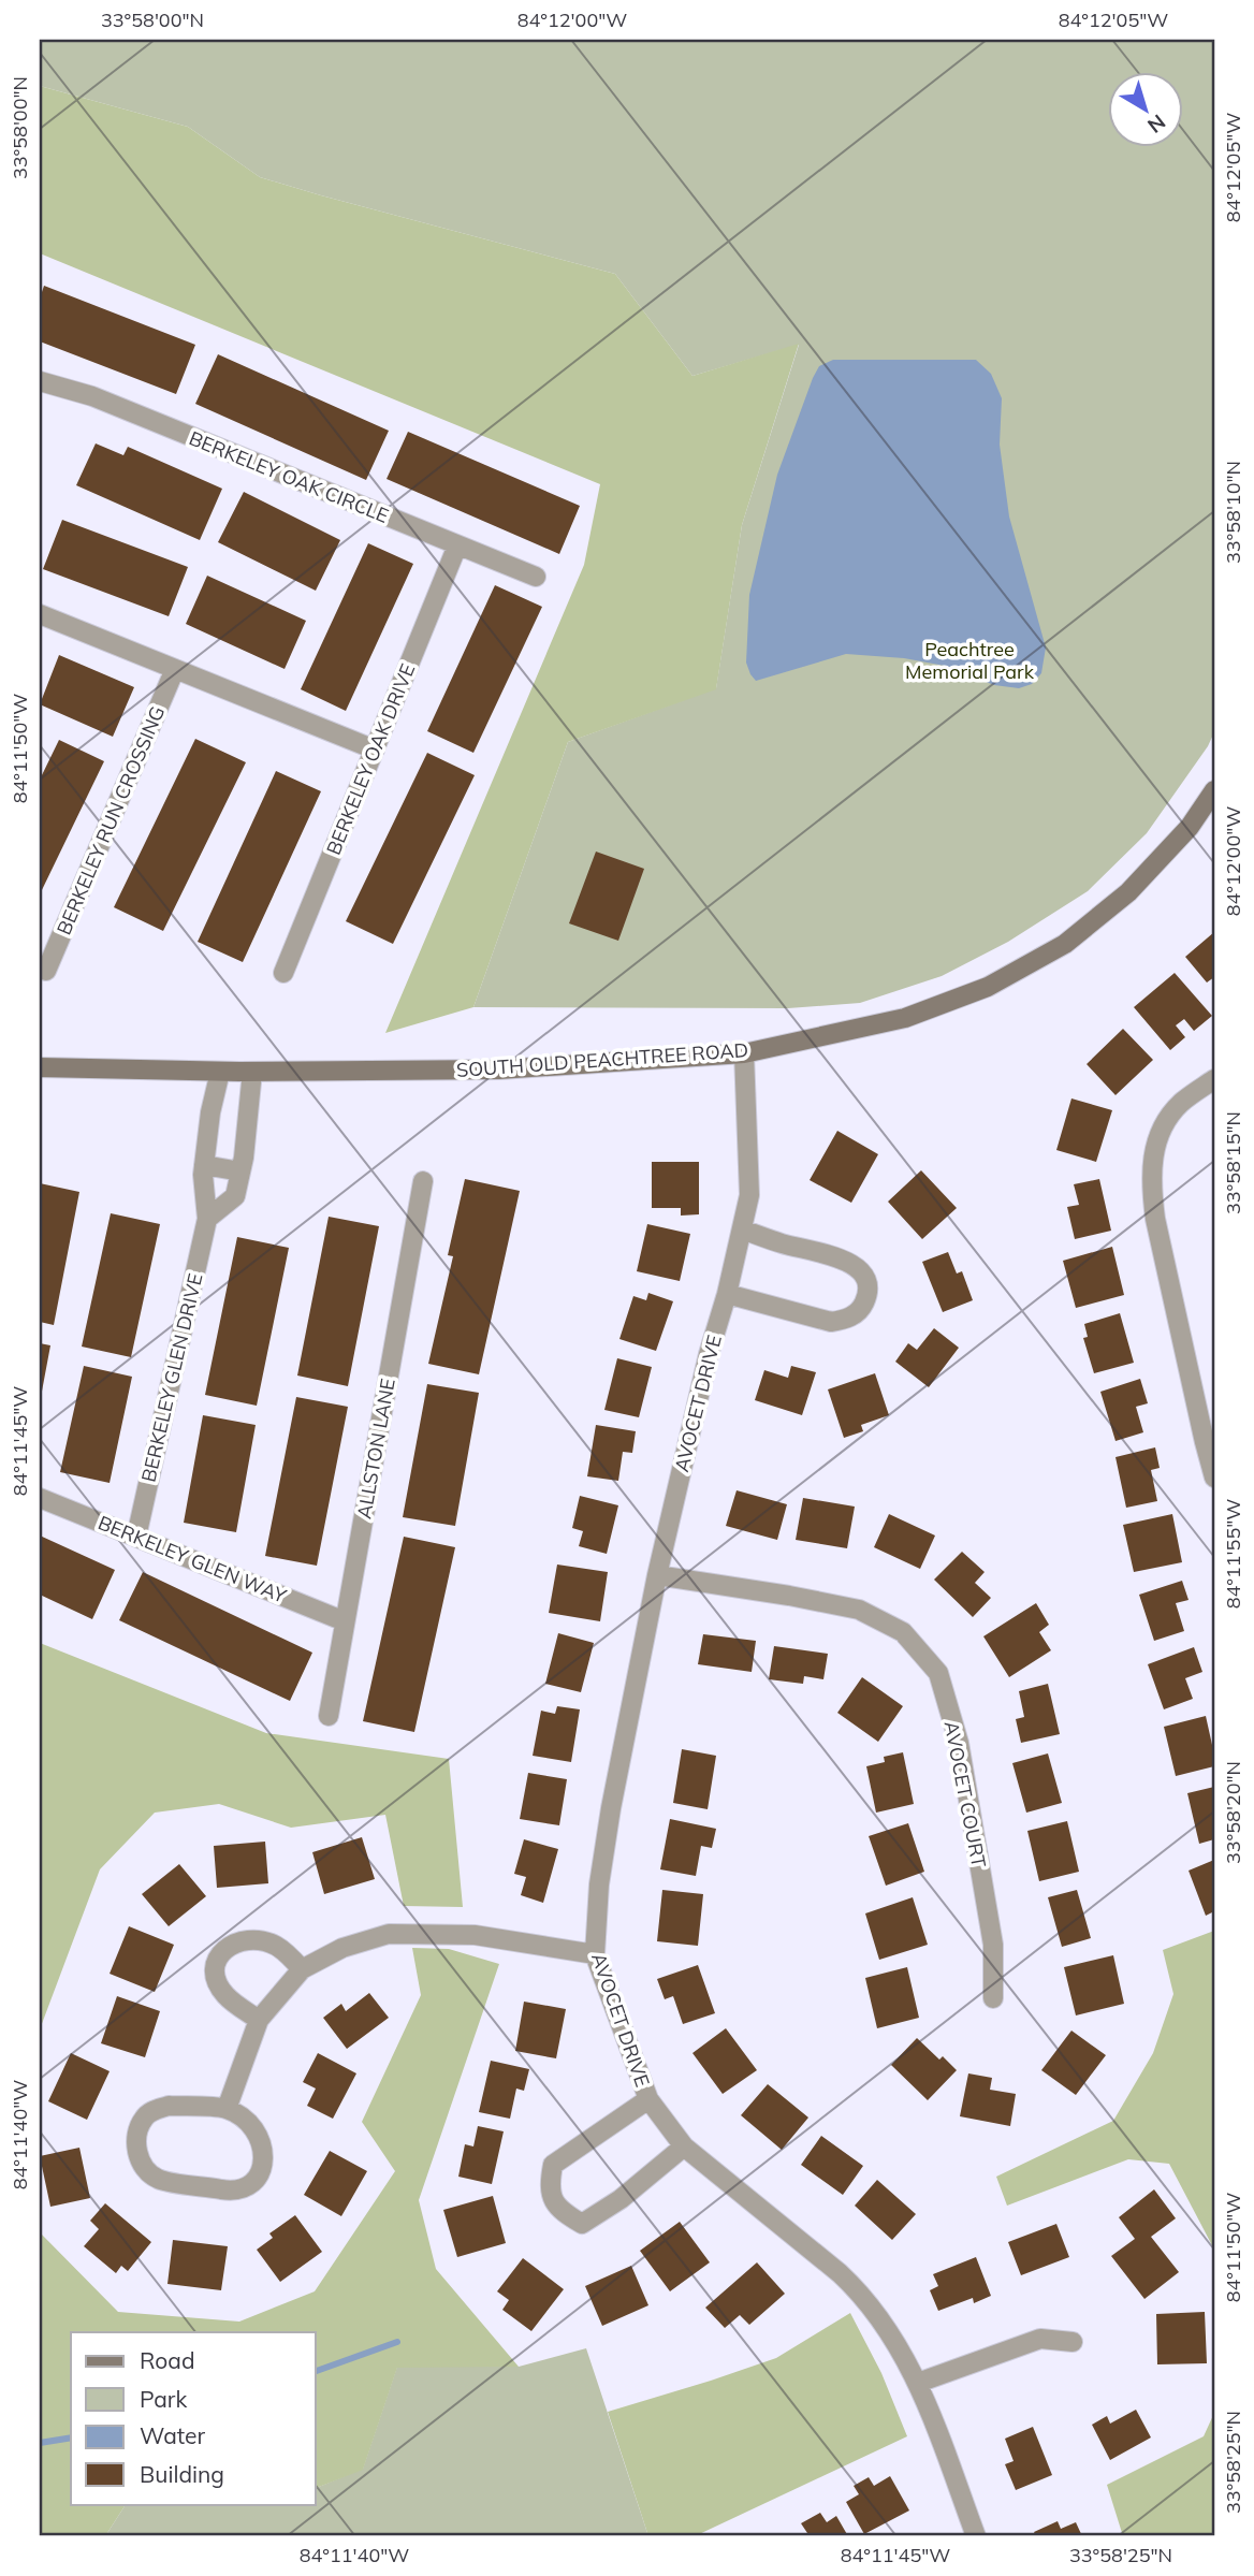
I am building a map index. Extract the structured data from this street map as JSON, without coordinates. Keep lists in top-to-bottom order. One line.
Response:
{"streets":{"street":["BERKELEY OAK CIRCLE","BERKELEY OAK DRIVE","BERKELEY RUN CROSSING","SOUTH OLD PEACHTREE ROAD","BERKELEY GLEN DRIVE","AVOCET DRIVE","ALLSTON LANE","BERKELEY GLEN WAY","AVOCET COURT"]},"crossings":[["BERKELEY OAK CIRCLE","BERKELEY OAK DRIVE"],["SOUTH OLD PEACHTREE ROAD","BERKELEY GLEN DRIVE"],["SOUTH OLD PEACHTREE ROAD","AVOCET DRIVE"],["BERKELEY GLEN DRIVE","BERKELEY GLEN WAY"],["AVOCET DRIVE","AVOCET COURT"],["ALLSTON LANE","BERKELEY GLEN WAY"]],"parks":["Peachtree Memorial Park"],"legend":["Road","Park","Water","Building"],"north":"bottom right","coordinates":["33°58'00\"N","84°12'00\"W","84°12'05\"W","33°58'10\"N","84°11'50\"W","33°58'15\"N","84°11'45\"W","84°11'55\"W","33°58'20\"N","84°11'40\"W","33°58'25\"N"]}
